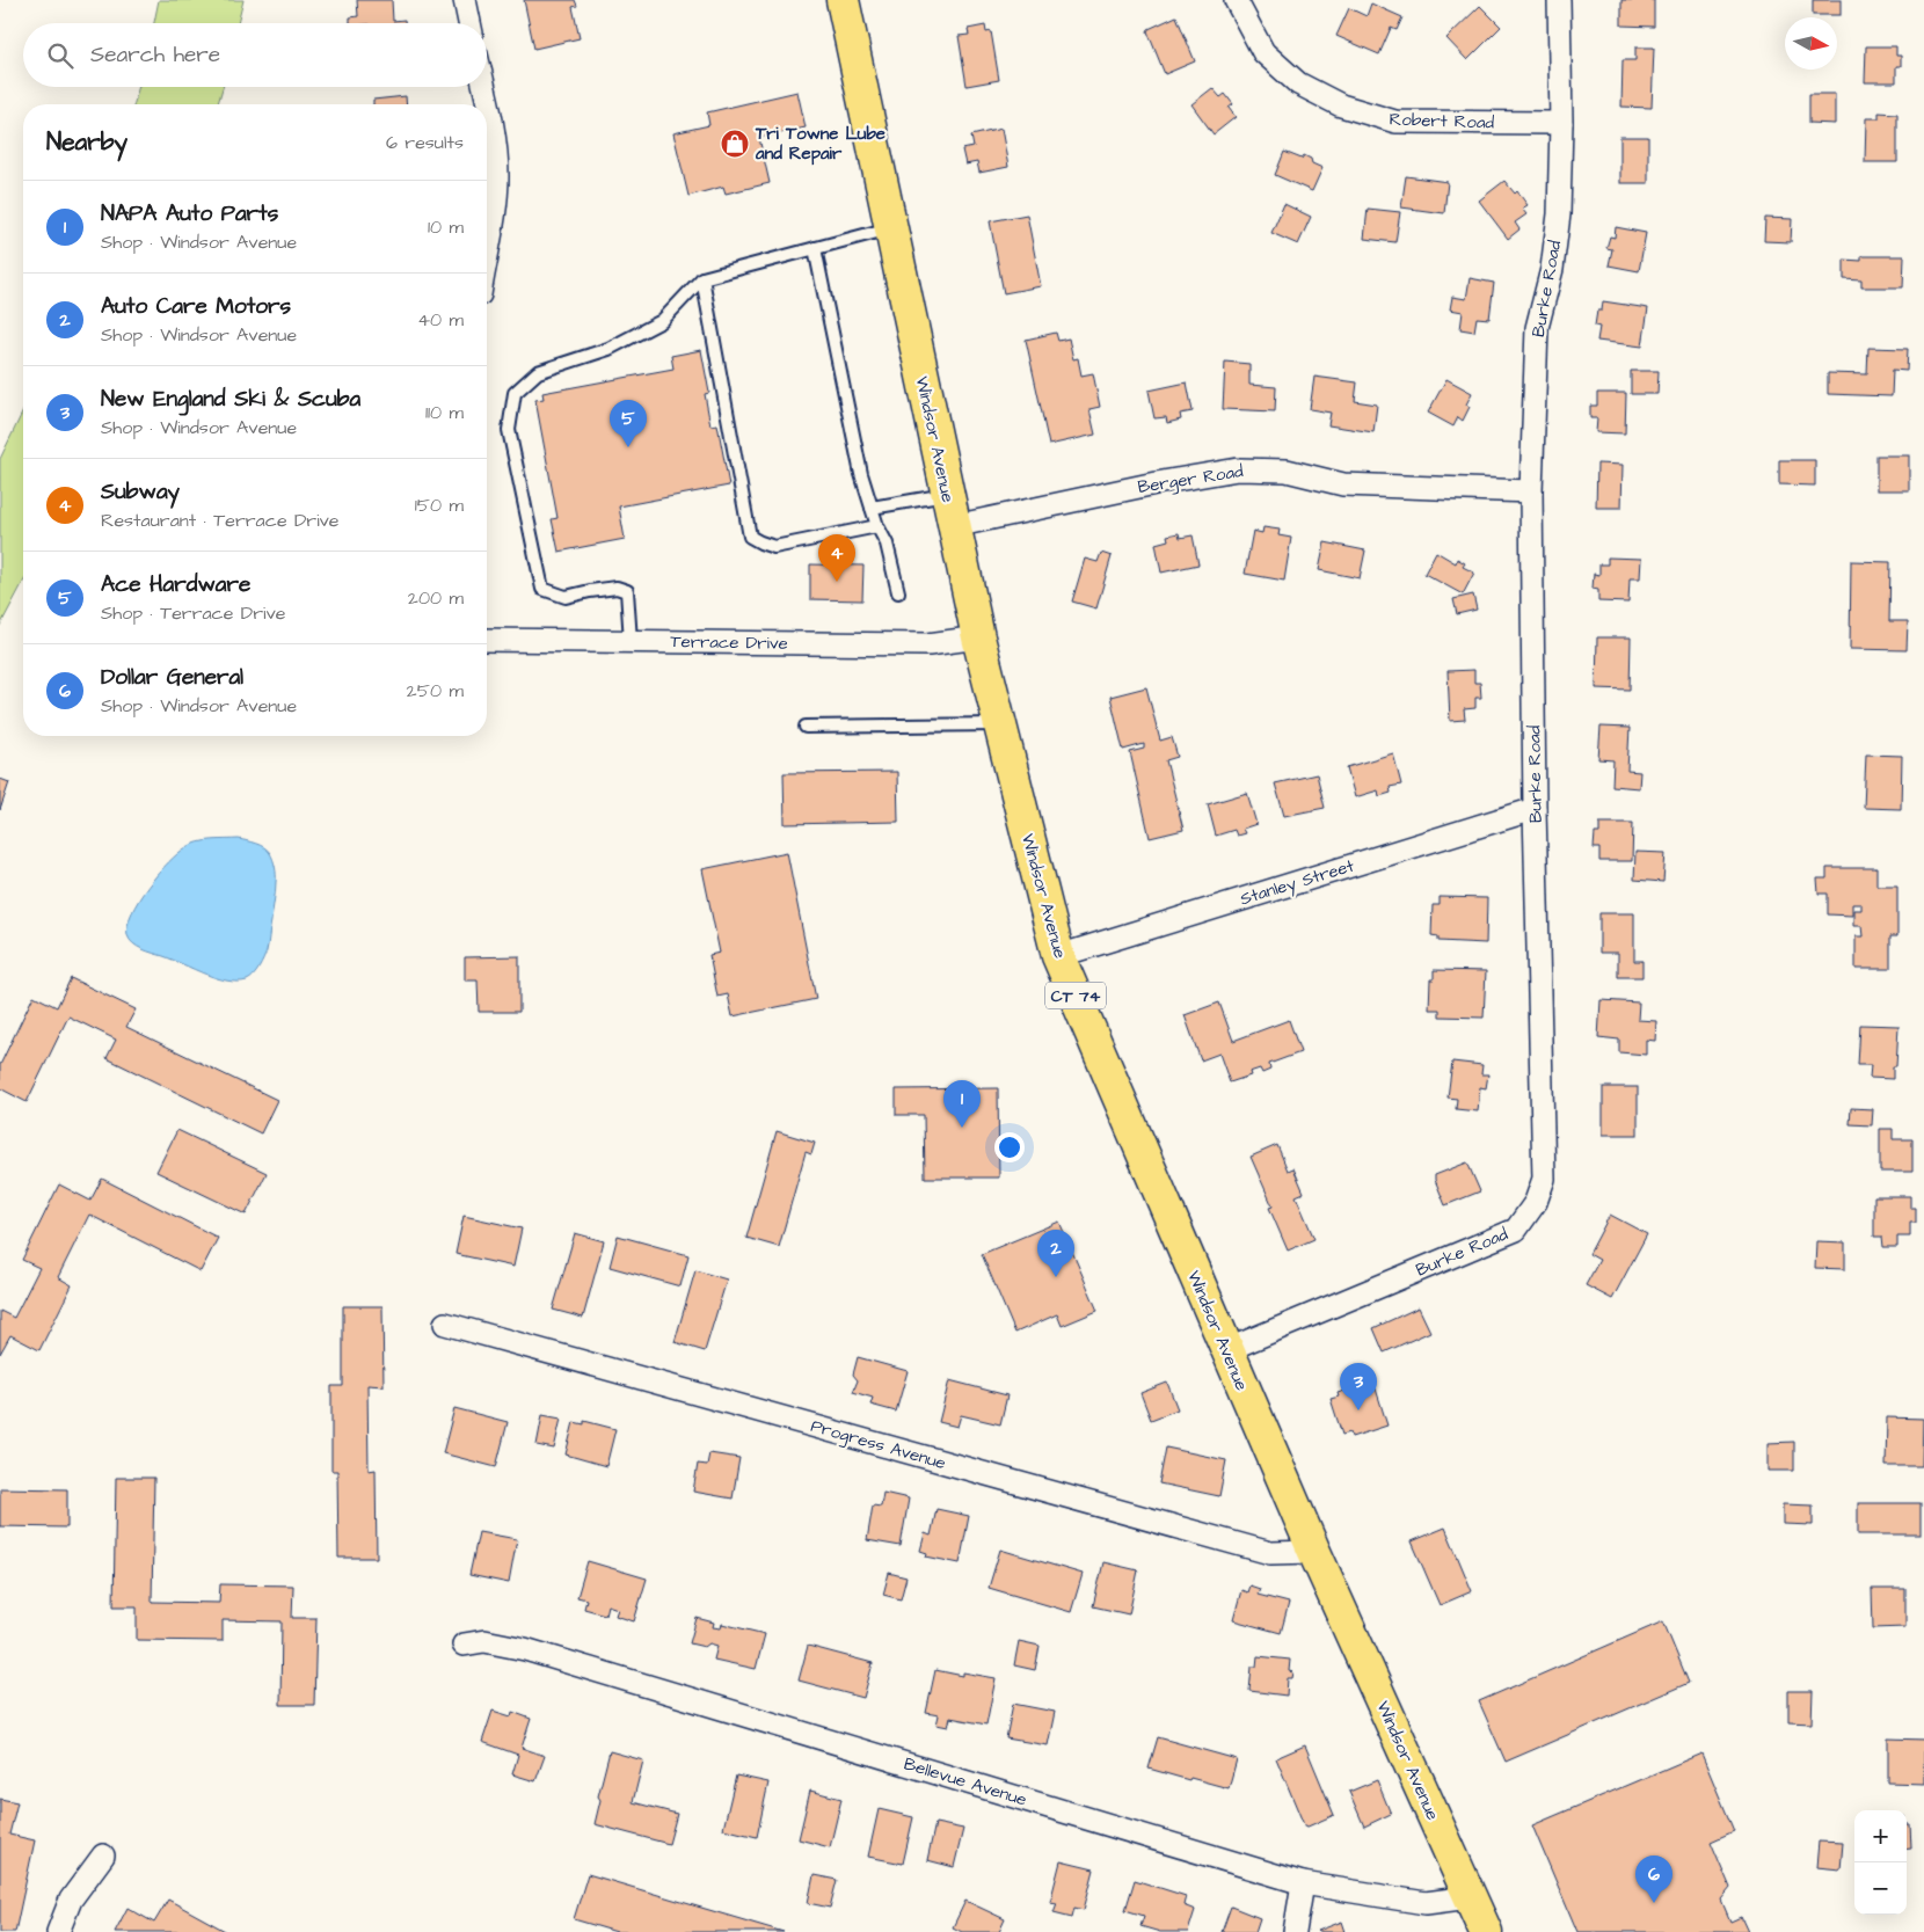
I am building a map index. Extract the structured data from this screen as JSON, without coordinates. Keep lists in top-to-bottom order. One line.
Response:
{"streets":{"main road":["Windsor Avenue","CT 74"],"street":["Robert Road","Burke Road","Berger Road","Terrace Drive","Stanley Street","Progress Avenue","Bellevue Avenue"]},"crossings":[["Robert Road","Burke Road"],["Burke Road","Windsor Avenue"],["Burke Road","Berger Road"],["Burke Road","Stanley Street"],["Windsor Avenue","Berger Road"],["Windsor Avenue","Terrace Drive"],["Windsor Avenue","Stanley Street"],["Windsor Avenue","Progress Avenue"],["Windsor Avenue","Bellevue Avenue"]],"places":{"shop":["Tri Towne Lube and Repair"]},"north":"right","page":{"search":"Search here","heading":["Nearby","6 results"],"list":[{"mark":"1","name":"NAPA Auto Parts","note":"Shop · Windsor Avenue","value":"10 m"},{"mark":"2","name":"Auto Care Motors","note":"Shop · Windsor Avenue","value":"40 m"},{"mark":"3","name":"New England Ski & Scuba","note":"Shop · Windsor Avenue","value":"110 m"},{"mark":"4","name":"Subway","note":"Restaurant · Terrace Drive","value":"150 m"},{"mark":"5","name":"Ace Hardware","note":"Shop · Terrace Drive","value":"200 m"},{"mark":"6","name":"Dollar General","note":"Shop · Windsor Avenue","value":"250 m"}],"pins":["5","4","1","2","3","6"],"map_buttons":["+","−"]}}
